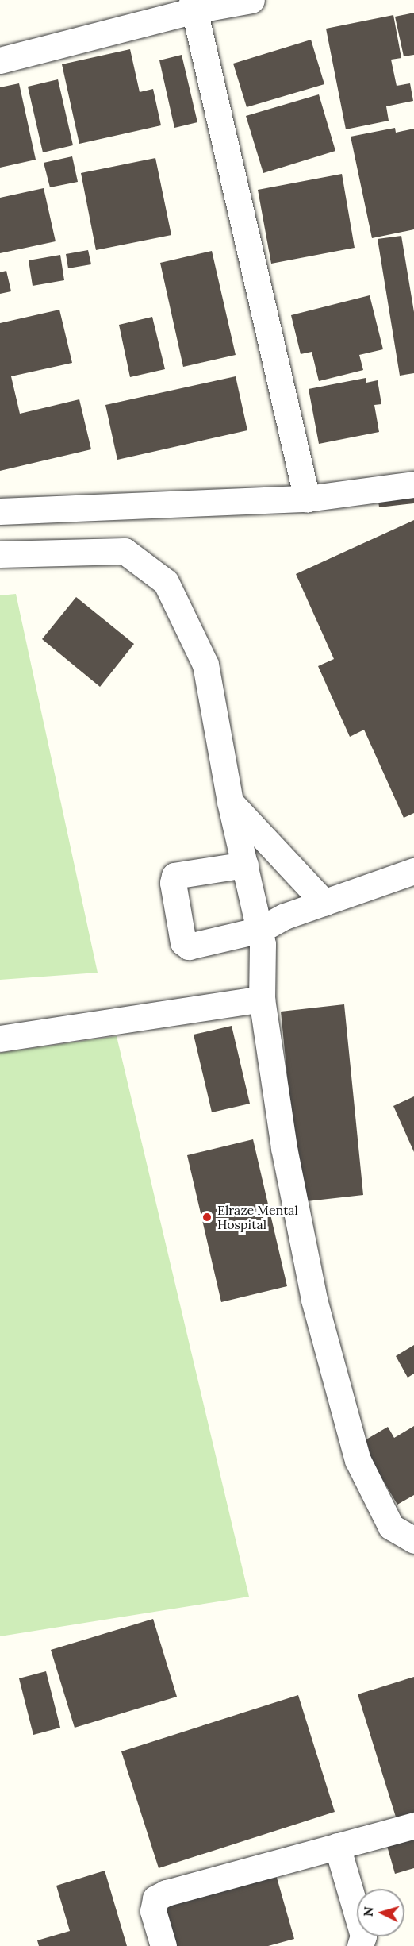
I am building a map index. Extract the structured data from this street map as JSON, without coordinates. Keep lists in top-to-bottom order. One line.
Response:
{"places":["Elraze Mental Hospital"],"north":"left"}
